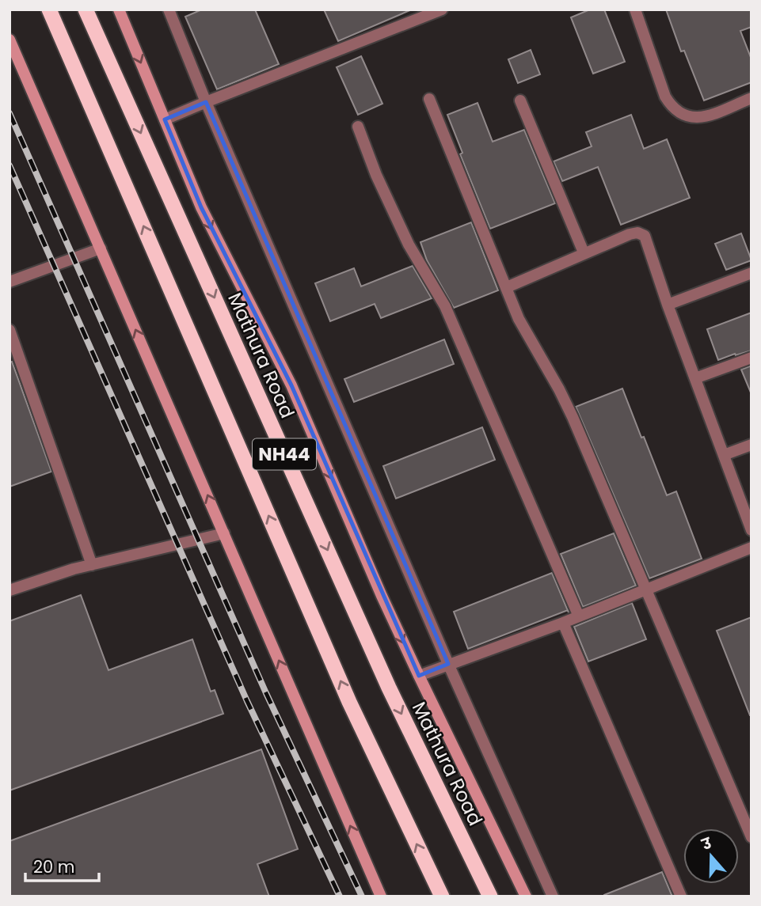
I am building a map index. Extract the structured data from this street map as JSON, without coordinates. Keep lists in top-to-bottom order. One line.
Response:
{"streets":{"highway":["Mathura Road","NH44"]},"scale_bar":"20 m","north":"top"}
